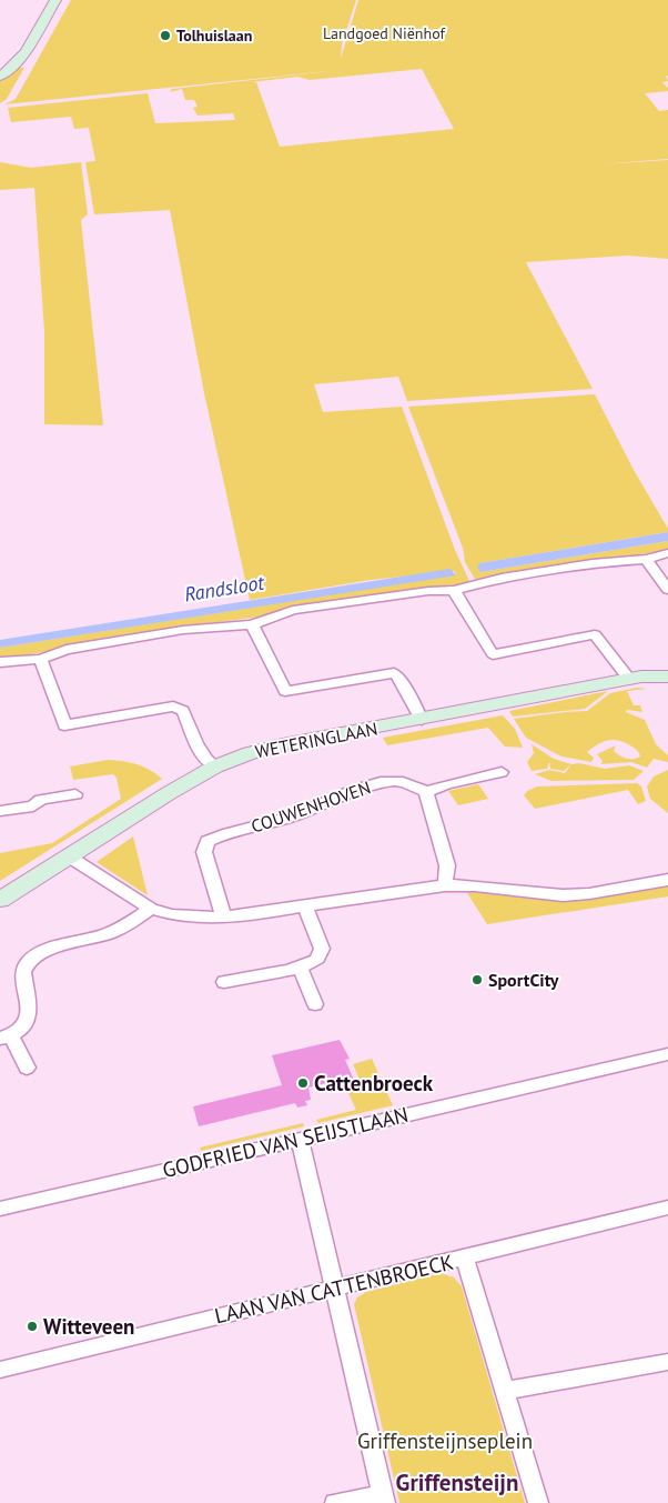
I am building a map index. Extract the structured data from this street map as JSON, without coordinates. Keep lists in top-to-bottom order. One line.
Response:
{"streets":{"street":["WETERINGLAAN","COUWENHOVEN","GODFRIED VAN SEIJSTLAAN","LAAN VAN CATTENBROECK"]},"districts":["Griffensteijn"],"water":["Randsloot"],"parks":["Landgoed Niënhof","Griffensteijnseplein"],"places":["Tolhuislaan","SportCity","Cattenbroeck","Witteveen"]}
